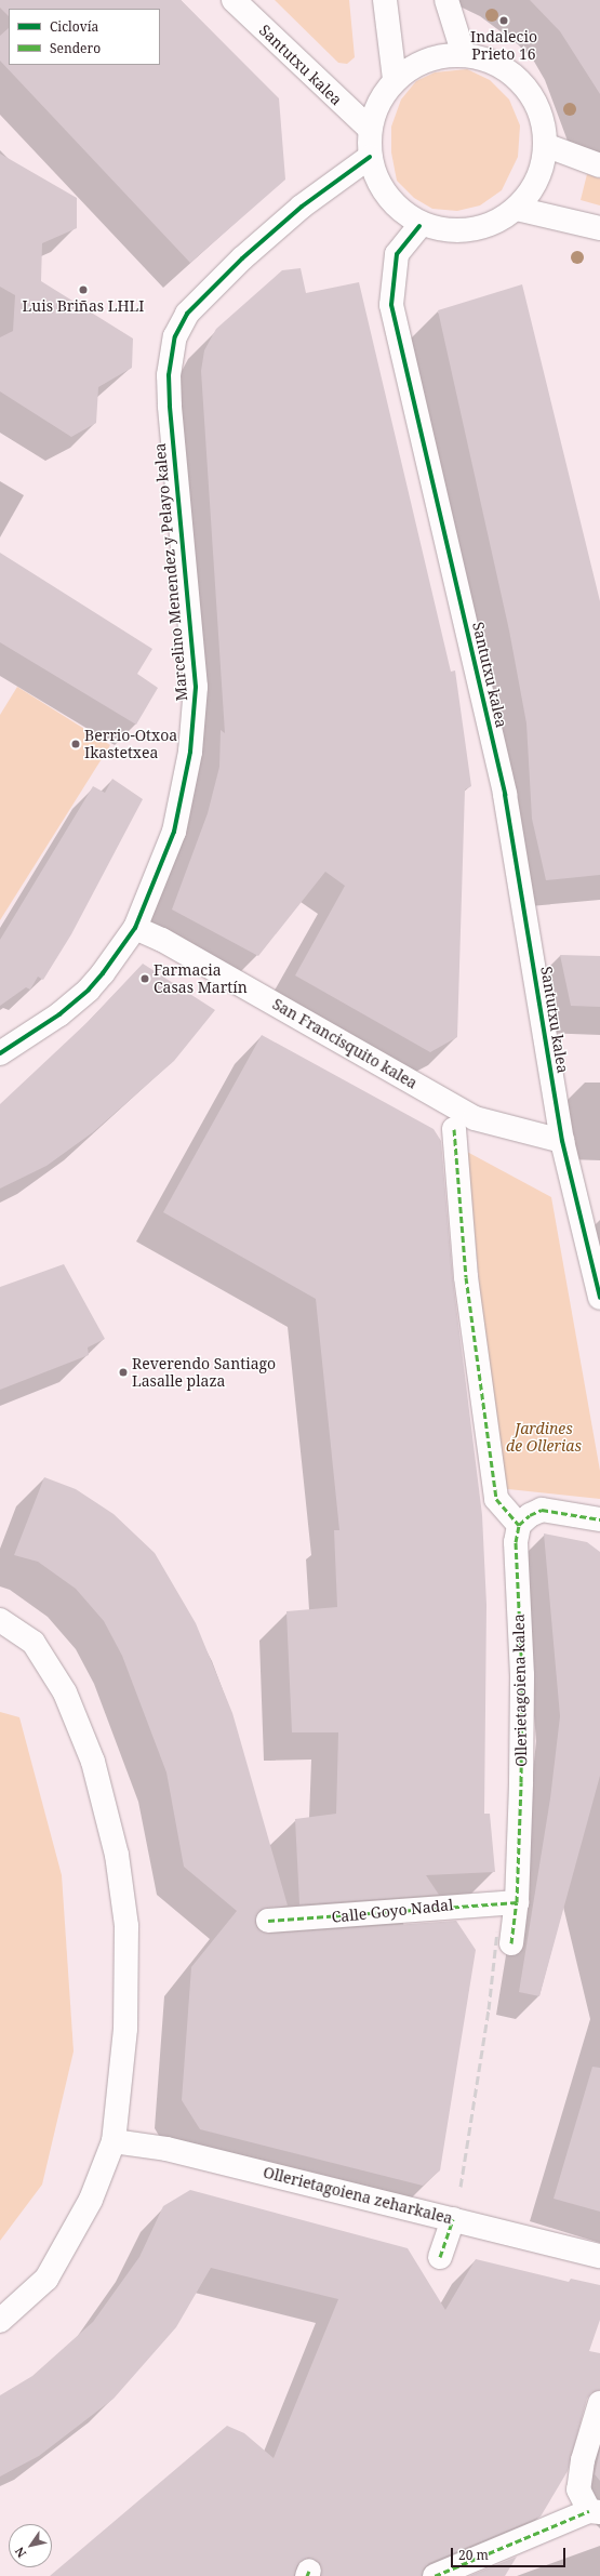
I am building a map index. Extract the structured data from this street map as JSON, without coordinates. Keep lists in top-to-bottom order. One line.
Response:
{"streets":{"street":["Santutxu kalea","Marcelino Menendez y Pelayo kalea","San Francisquito kalea","Ollerietagoiena kalea","Calle Goyo Nadal","Ollerietagoiena zeharkalea"]},"crossings":[["Santutxu kalea","San Francisquito kalea"],["Marcelino Menendez y Pelayo kalea","San Francisquito kalea"],["Ollerietagoiena kalea","Calle Goyo Nadal"]],"parks":["Jardines de Ollerias"],"places":["Indalecio Prieto 16","Luis Briñas LHLI","Berrio-Otxoa Ikastetxea","Farmacia Casas Martín","Reverendo Santiago Lasalle plaza"],"legend":["Ciclovía","Sendero"],"scale_bar":"20 m","north":"bottom left"}
